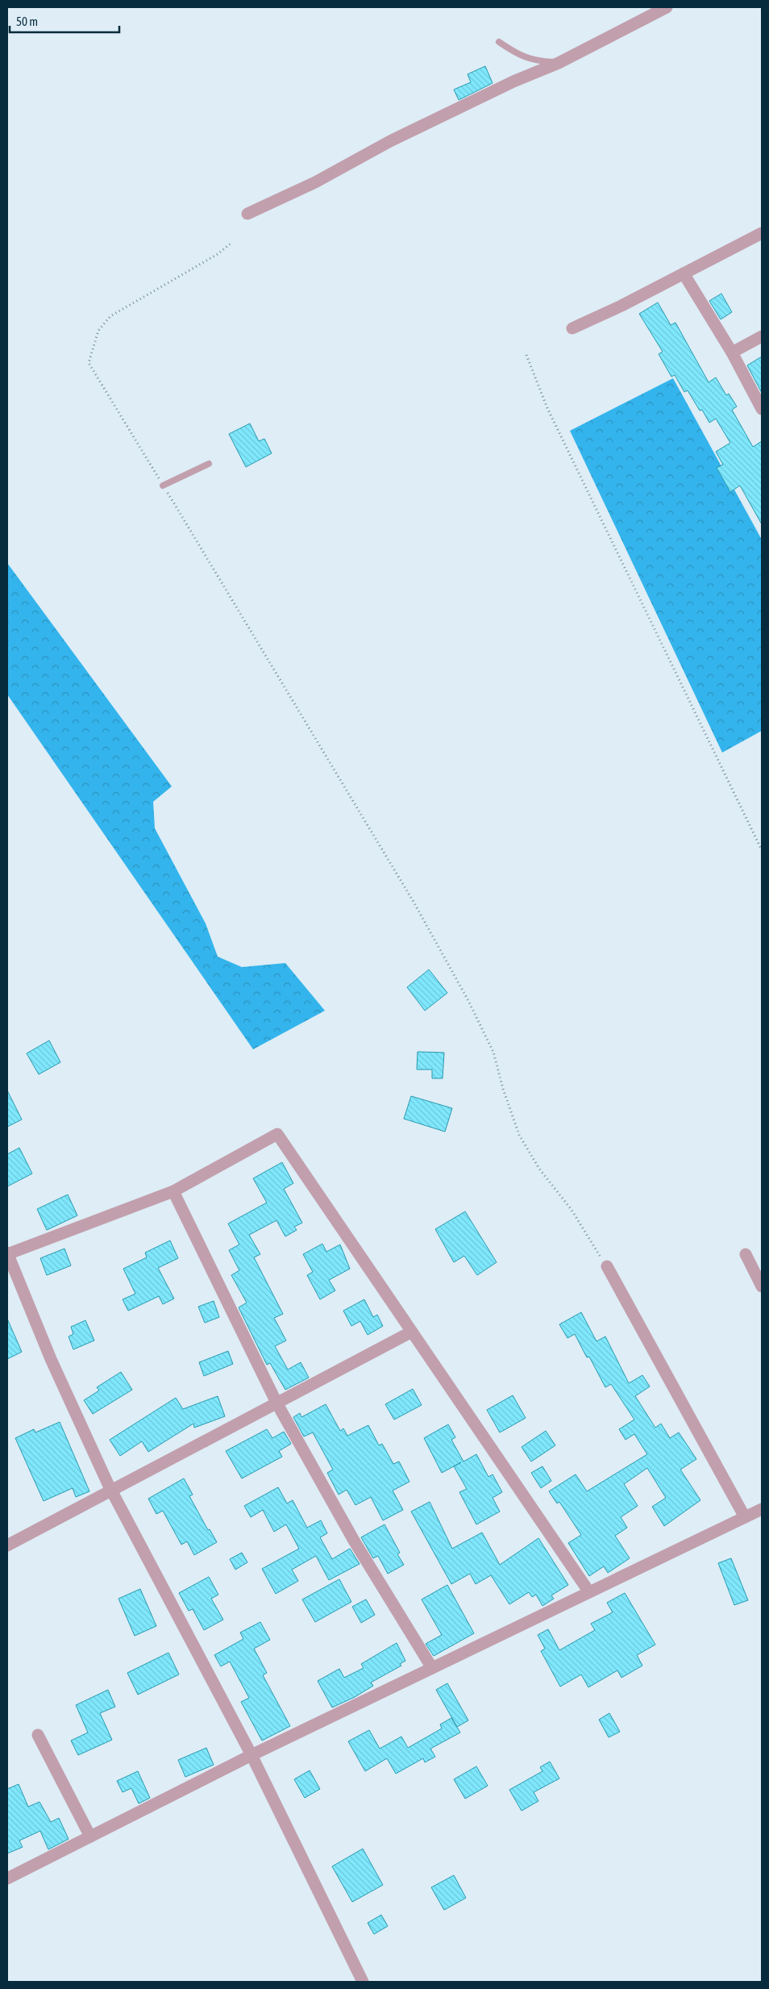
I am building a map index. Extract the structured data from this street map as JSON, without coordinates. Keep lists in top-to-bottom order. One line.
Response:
{"scale_bar":"50 m"}
